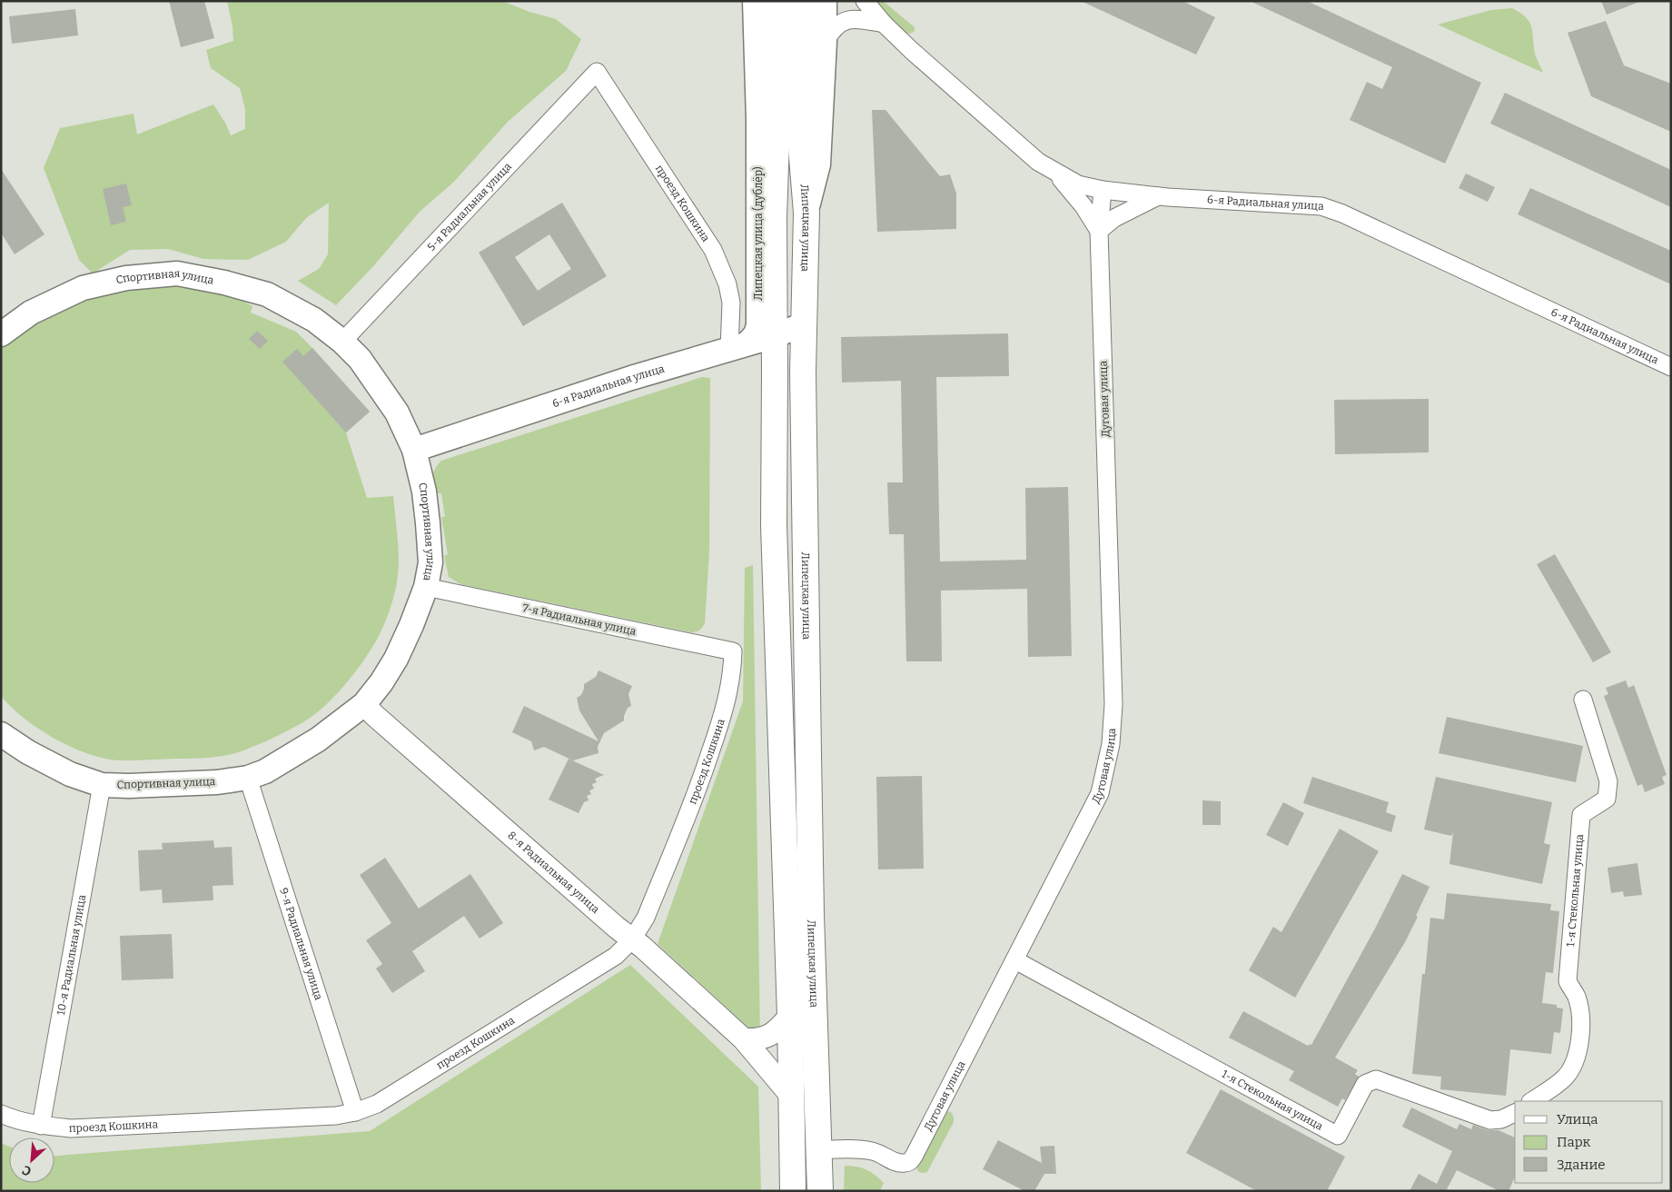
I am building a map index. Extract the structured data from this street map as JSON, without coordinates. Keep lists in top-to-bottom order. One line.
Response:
{"streets":{"main road":["6-я Радиальная улица","Липецкая улица","Липецкая улица (дублёр)","Спортивная улица"],"street":["проезд Кошкина","5-я Радиальная улица","Дуговая улица","7-я Радиальная улица","8-я Радиальная улица","1-я Стекольная улица","9-я Радиальная улица","10-я Радиальная улица"]},"crossings":[["проезд Кошкина","6-я Радиальная улица"],["проезд Кошкина","5-я Радиальная улица"],["проезд Кошкина","Липецкая улица (дублёр)"],["проезд Кошкина","7-я Радиальная улица"],["проезд Кошкина","8-я Радиальная улица"],["проезд Кошкина","9-я Радиальная улица"],["проезд Кошкина","10-я Радиальная улица"],["6-я Радиальная улица","Липецкая улица"],["6-я Радиальная улица","Липецкая улица (дублёр)"],["6-я Радиальная улица","Спортивная улица"],["6-я Радиальная улица","Дуговая улица"],["5-я Радиальная улица","Спортивная улица"],["Липецкая улица","Дуговая улица"],["Спортивная улица","7-я Радиальная улица"],["Спортивная улица","8-я Радиальная улица"],["Спортивная улица","9-я Радиальная улица"],["Спортивная улица","10-я Радиальная улица"],["Дуговая улица","1-я Стекольная улица"]],"legend":["Улица","Парк","Здание"],"north":"bottom left"}
